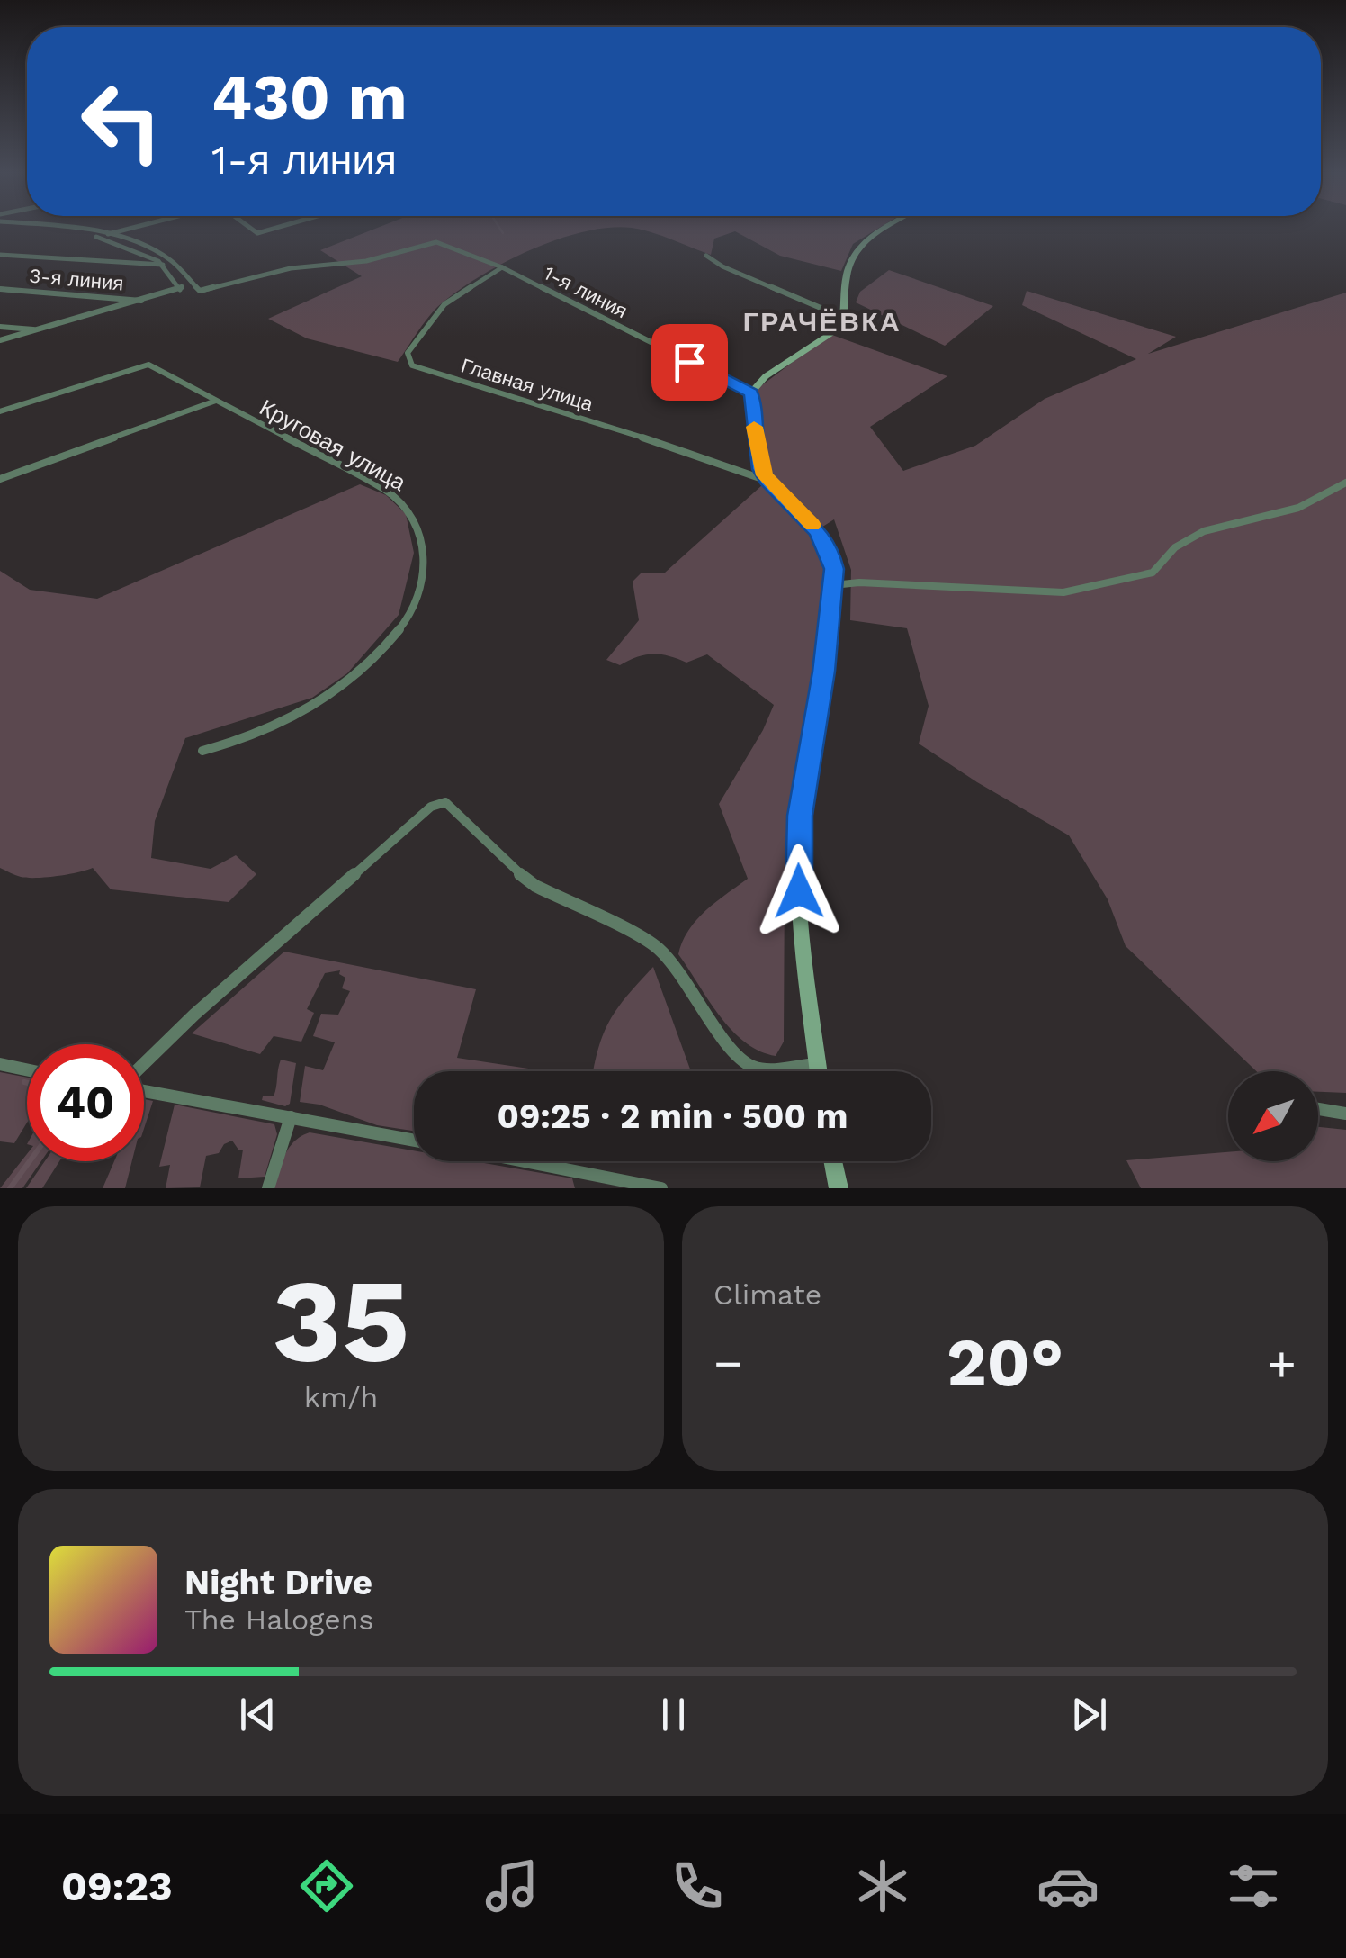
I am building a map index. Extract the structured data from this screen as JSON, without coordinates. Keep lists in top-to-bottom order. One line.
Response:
{"streets":{"street":["3-я линия","1-я линия","Главная улица","Круговая улица"]},"crossings":[["1-я линия","Главная улица"]],"districts":["ГРАЧЁВКА"],"north":"bottom left","page":{"turn":["430 m","1-я линия"],"limit":"40","trip":"09:25 · 2 min · 500 m","tile":[["35","km/h"],"Climate"],"heat":["−","20°","+"],"song":["Night Drive","The Halogens"],"tabs":"09:23"}}
